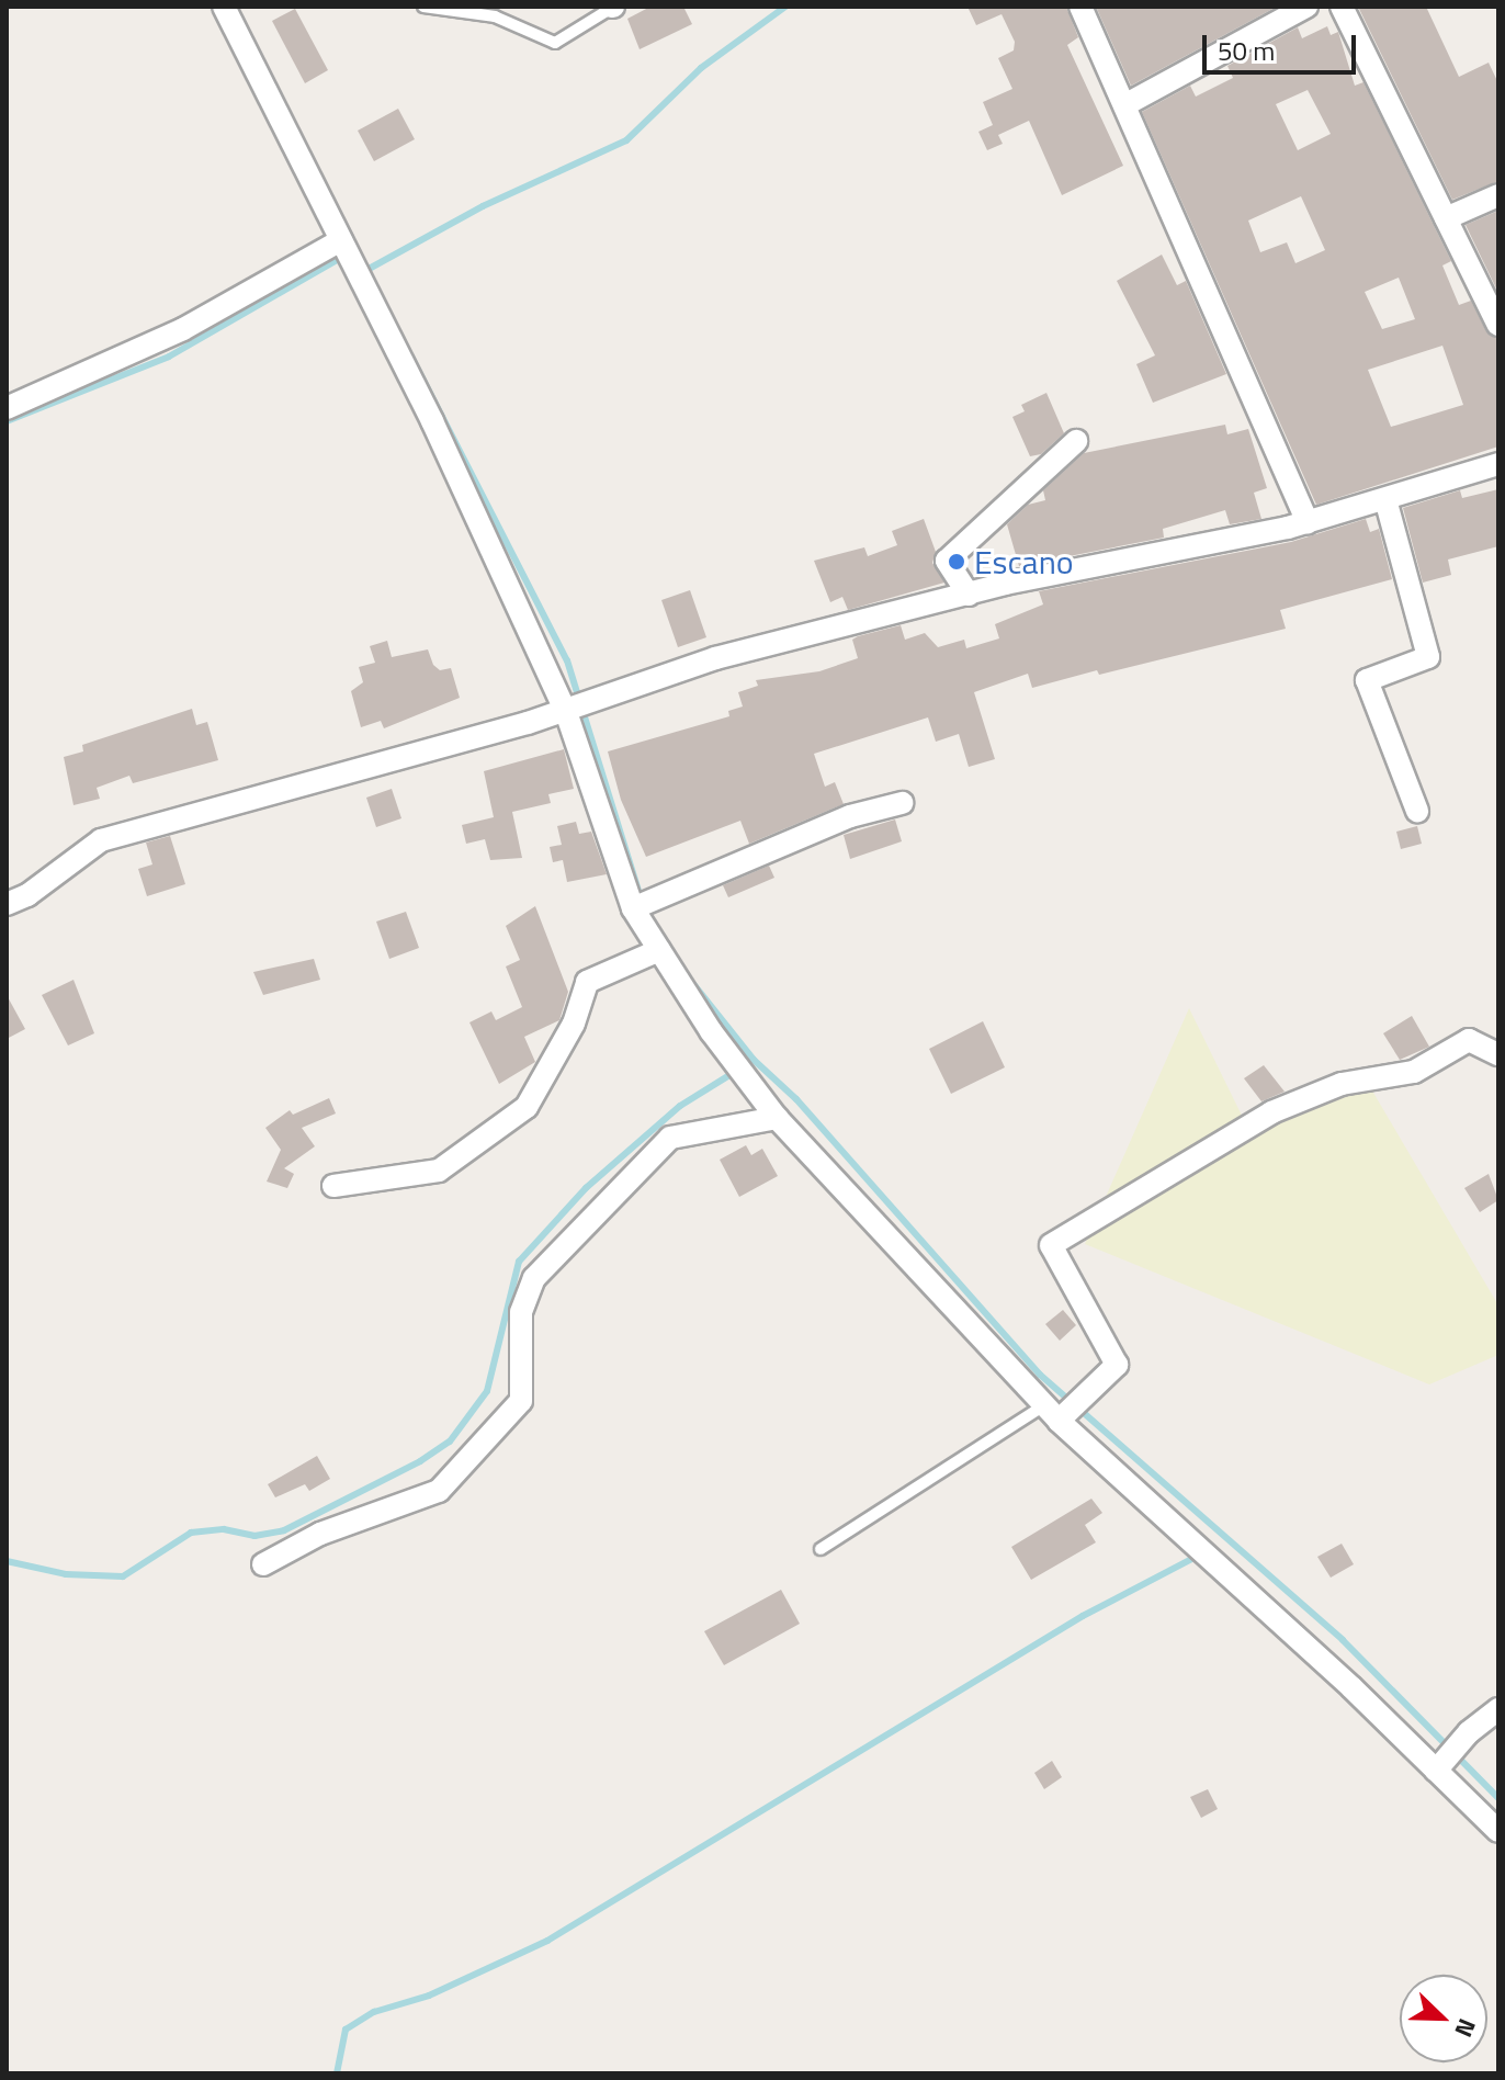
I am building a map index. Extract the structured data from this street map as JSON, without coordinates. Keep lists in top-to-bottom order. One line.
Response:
{"places":["Escano"],"scale_bar":"50 m","north":"bottom right"}
